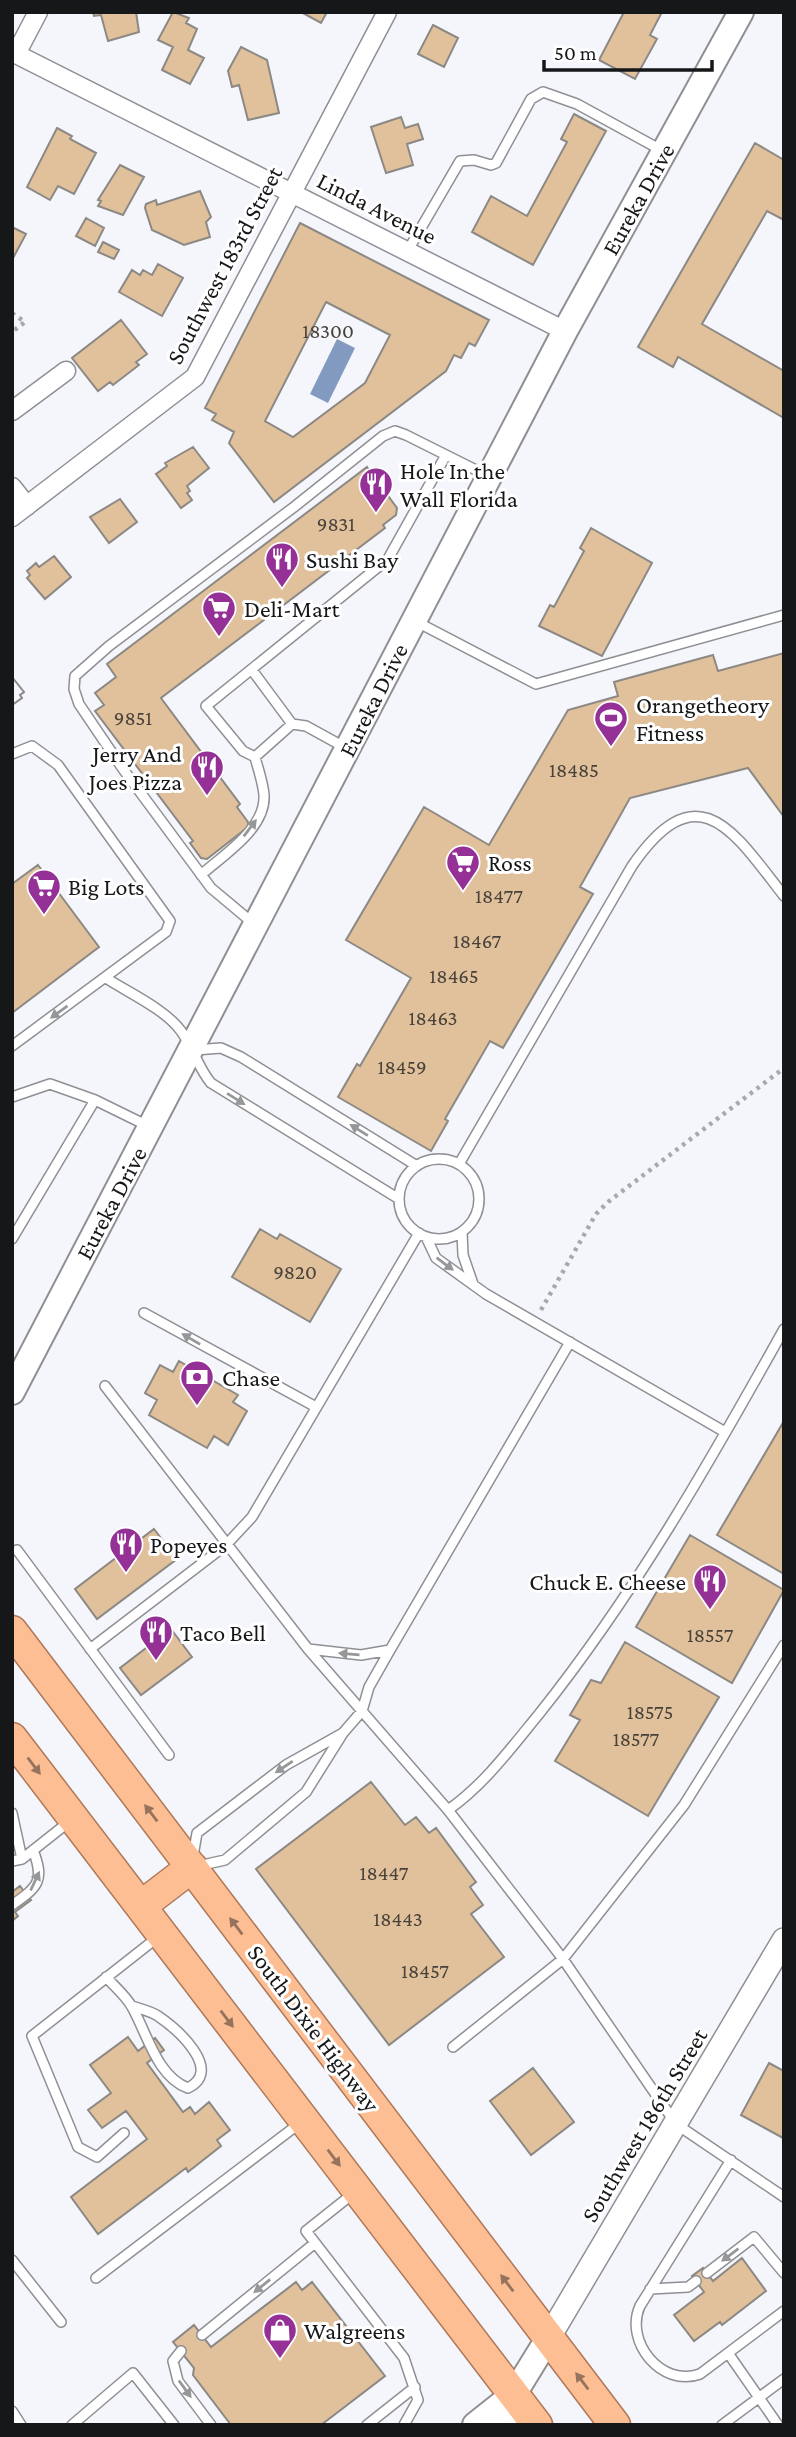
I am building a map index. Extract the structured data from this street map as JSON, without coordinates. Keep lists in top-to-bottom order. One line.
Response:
{"streets":{"highway":["South Dixie Highway"],"main road":["Eureka Drive"],"street":["Linda Avenue","Southwest 183rd Street","Southwest 186th Street"]},"crossings":[["Eureka Drive","Linda Avenue"],["Linda Avenue","Southwest 183rd Street"],["South Dixie Highway","Southwest 186th Street"]],"places":{"restaurant":["Hole In the Wall Florida","Sushi Bay","Jerry And Joes Pizza","Popeyes","Chuck E. Cheese","Taco Bell"],"supermarket":["Deli-Mart","Ross","Big Lots"],"sports":["Orangetheory Fitness"],"bank":["Chase"],"shop":["Walgreens"]},"house_numbers":["18300","9831","9851","18485","18477","18467","18465","18463","18459","9820","18557","18575","18577","18447","18443","18457"],"scale_bar":"50 m"}
